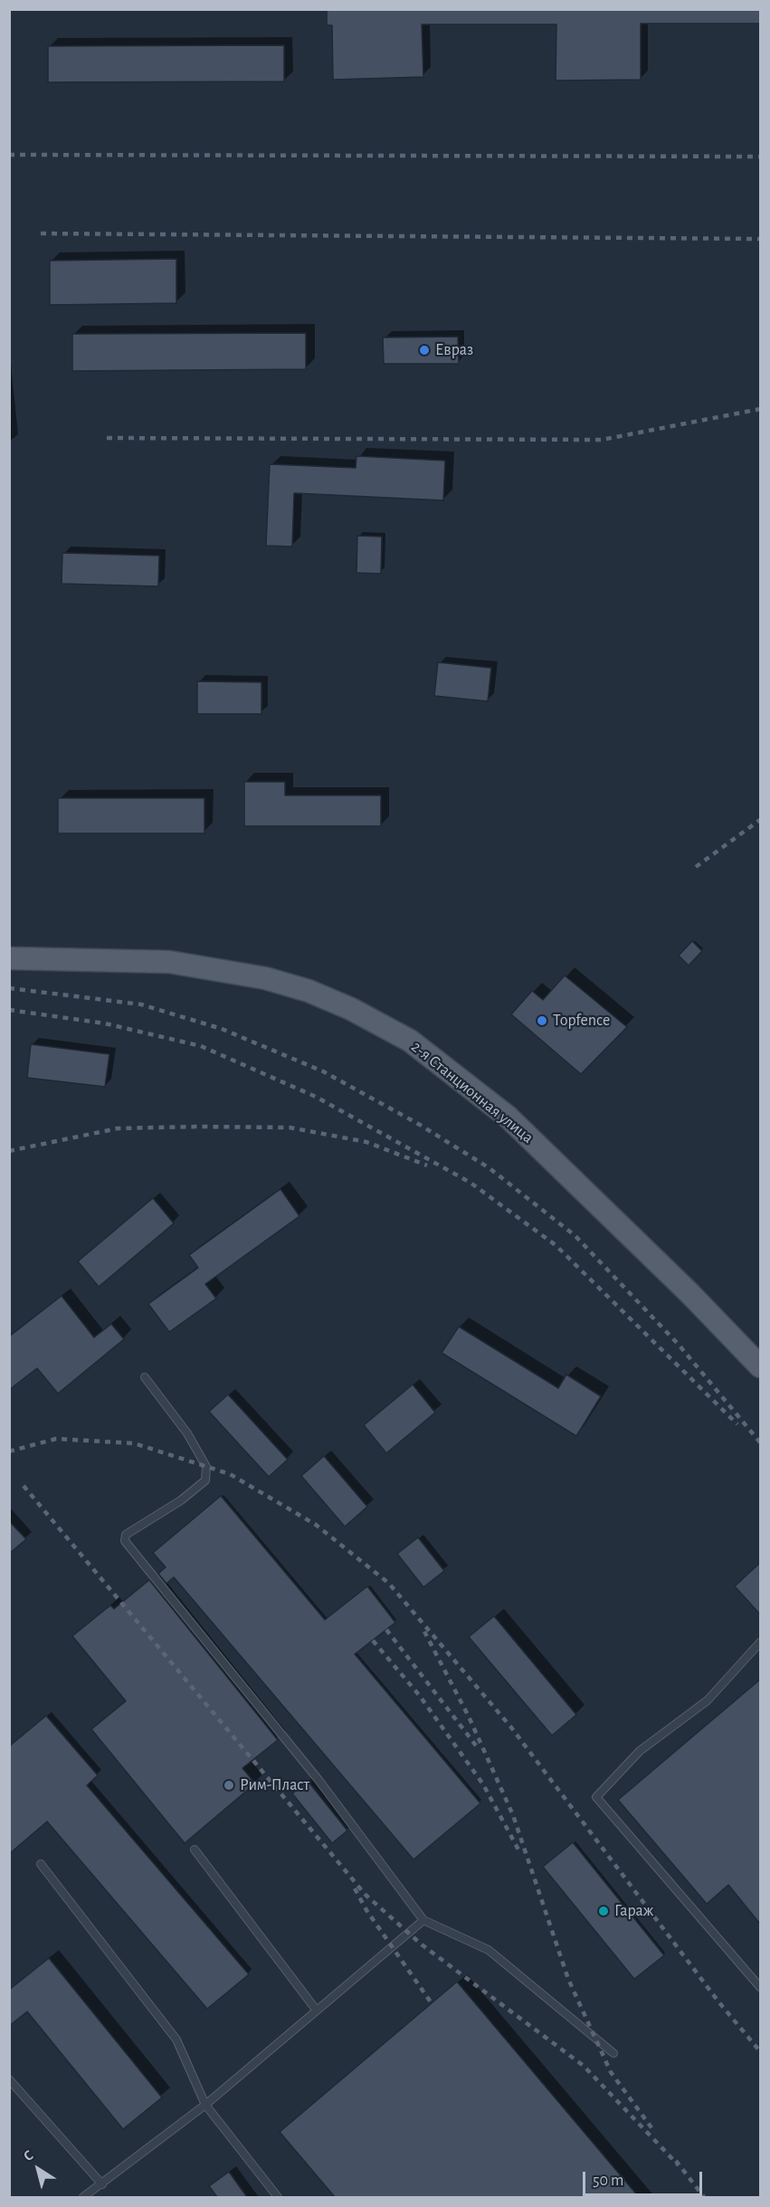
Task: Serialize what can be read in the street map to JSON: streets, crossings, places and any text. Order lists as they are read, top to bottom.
{
  "streets": {
    "main road": ["2-я Станционная улица"]
  },
  "places": [
    "Евраз",
    "Topfence",
    "Рим-Пласт",
    "Гараж"
  ],
  "scale_bar": "50 m",
  "north": "top left"
}
